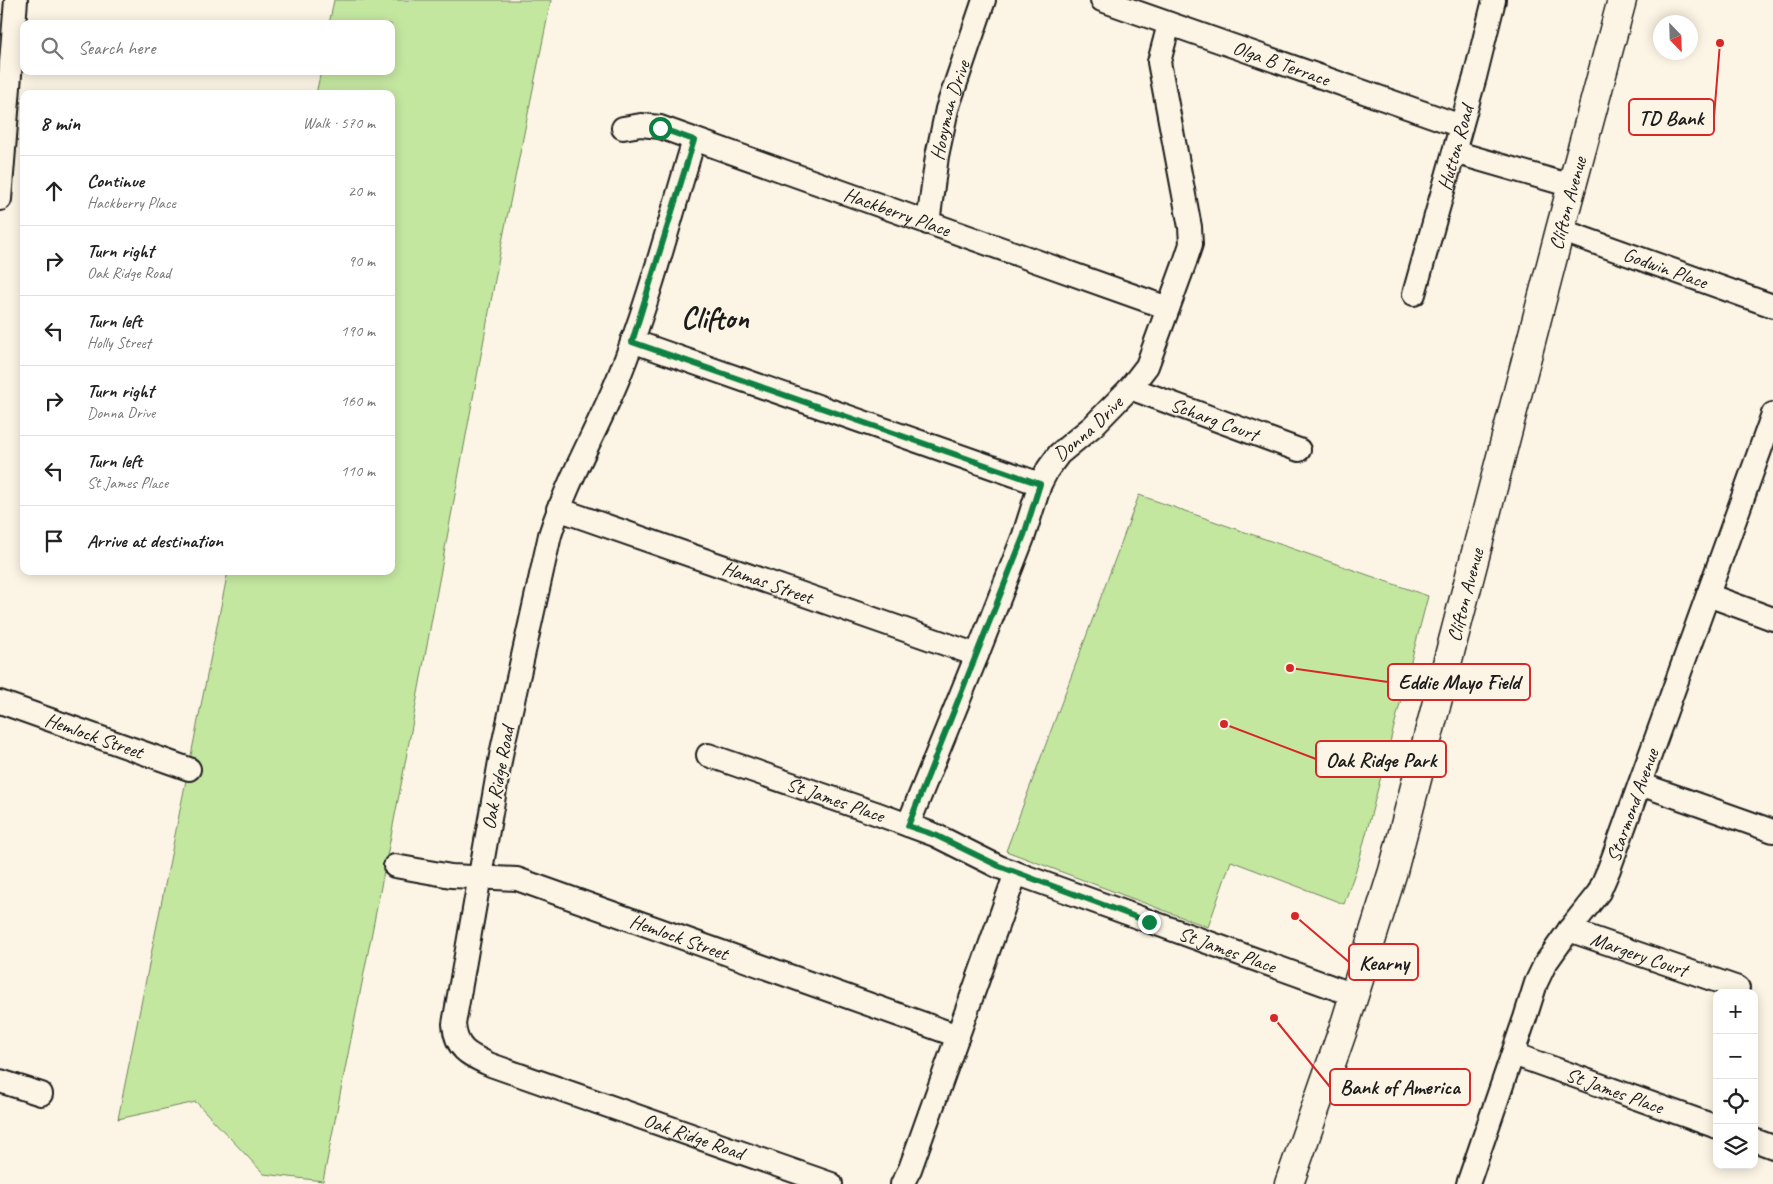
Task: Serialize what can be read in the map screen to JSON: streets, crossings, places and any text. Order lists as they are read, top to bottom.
{
  "streets": {
    "main road": ["Clifton Avenue"],
    "street": [
      "Olga B Terrace",
      "Hooyman Drive",
      "Hutton Road",
      "Hackberry Place",
      "Godwin Place",
      "Scharg Court",
      "Donna Drive",
      "Hamas Street",
      "Hemlock Street",
      "Oak Ridge Road",
      "St James Place",
      "Starmond Avenue",
      "Margery Court"
    ]
  },
  "crossings": [
    ["Olga B Terrace", "Hutton Road"],
    ["Olga B Terrace", "Donna Drive"],
    ["Hooyman Drive", "Hackberry Place"],
    ["Clifton Avenue", "Godwin Place"],
    ["Clifton Avenue", "St James Place"],
    ["Hackberry Place", "Donna Drive"],
    ["Hackberry Place", "Oak Ridge Road"],
    ["Scharg Court", "Donna Drive"],
    ["Donna Drive", "Hamas Street"],
    ["Donna Drive", "St James Place"],
    ["Hamas Street", "Oak Ridge Road"],
    ["Hemlock Street", "Oak Ridge Road"],
    ["St James Place", "Starmond Avenue"],
    ["Starmond Avenue", "Margery Court"]
  ],
  "districts": ["Clifton"],
  "places": [
    "TD Bank",
    "Eddie Mayo Field",
    "Oak Ridge Park",
    "Kearny",
    "Bank of America"
  ],
  "north": "bottom right",
  "page": {
    "search": "Search here",
    "heading": ["8 min", "Walk · 570 m"],
    "list": [
      ["Continue", "Hackberry Place", "20 m"],
      ["Turn right", "Oak Ridge Road", "90 m"],
      ["Turn left", "Holly Street", "190 m"],
      ["Turn right", "Donna Drive", "160 m"],
      ["Turn left", "St James Place", "110 m"],
      "Arrive at destination"
    ],
    "map_buttons": ["+", "−"]
  }
}
